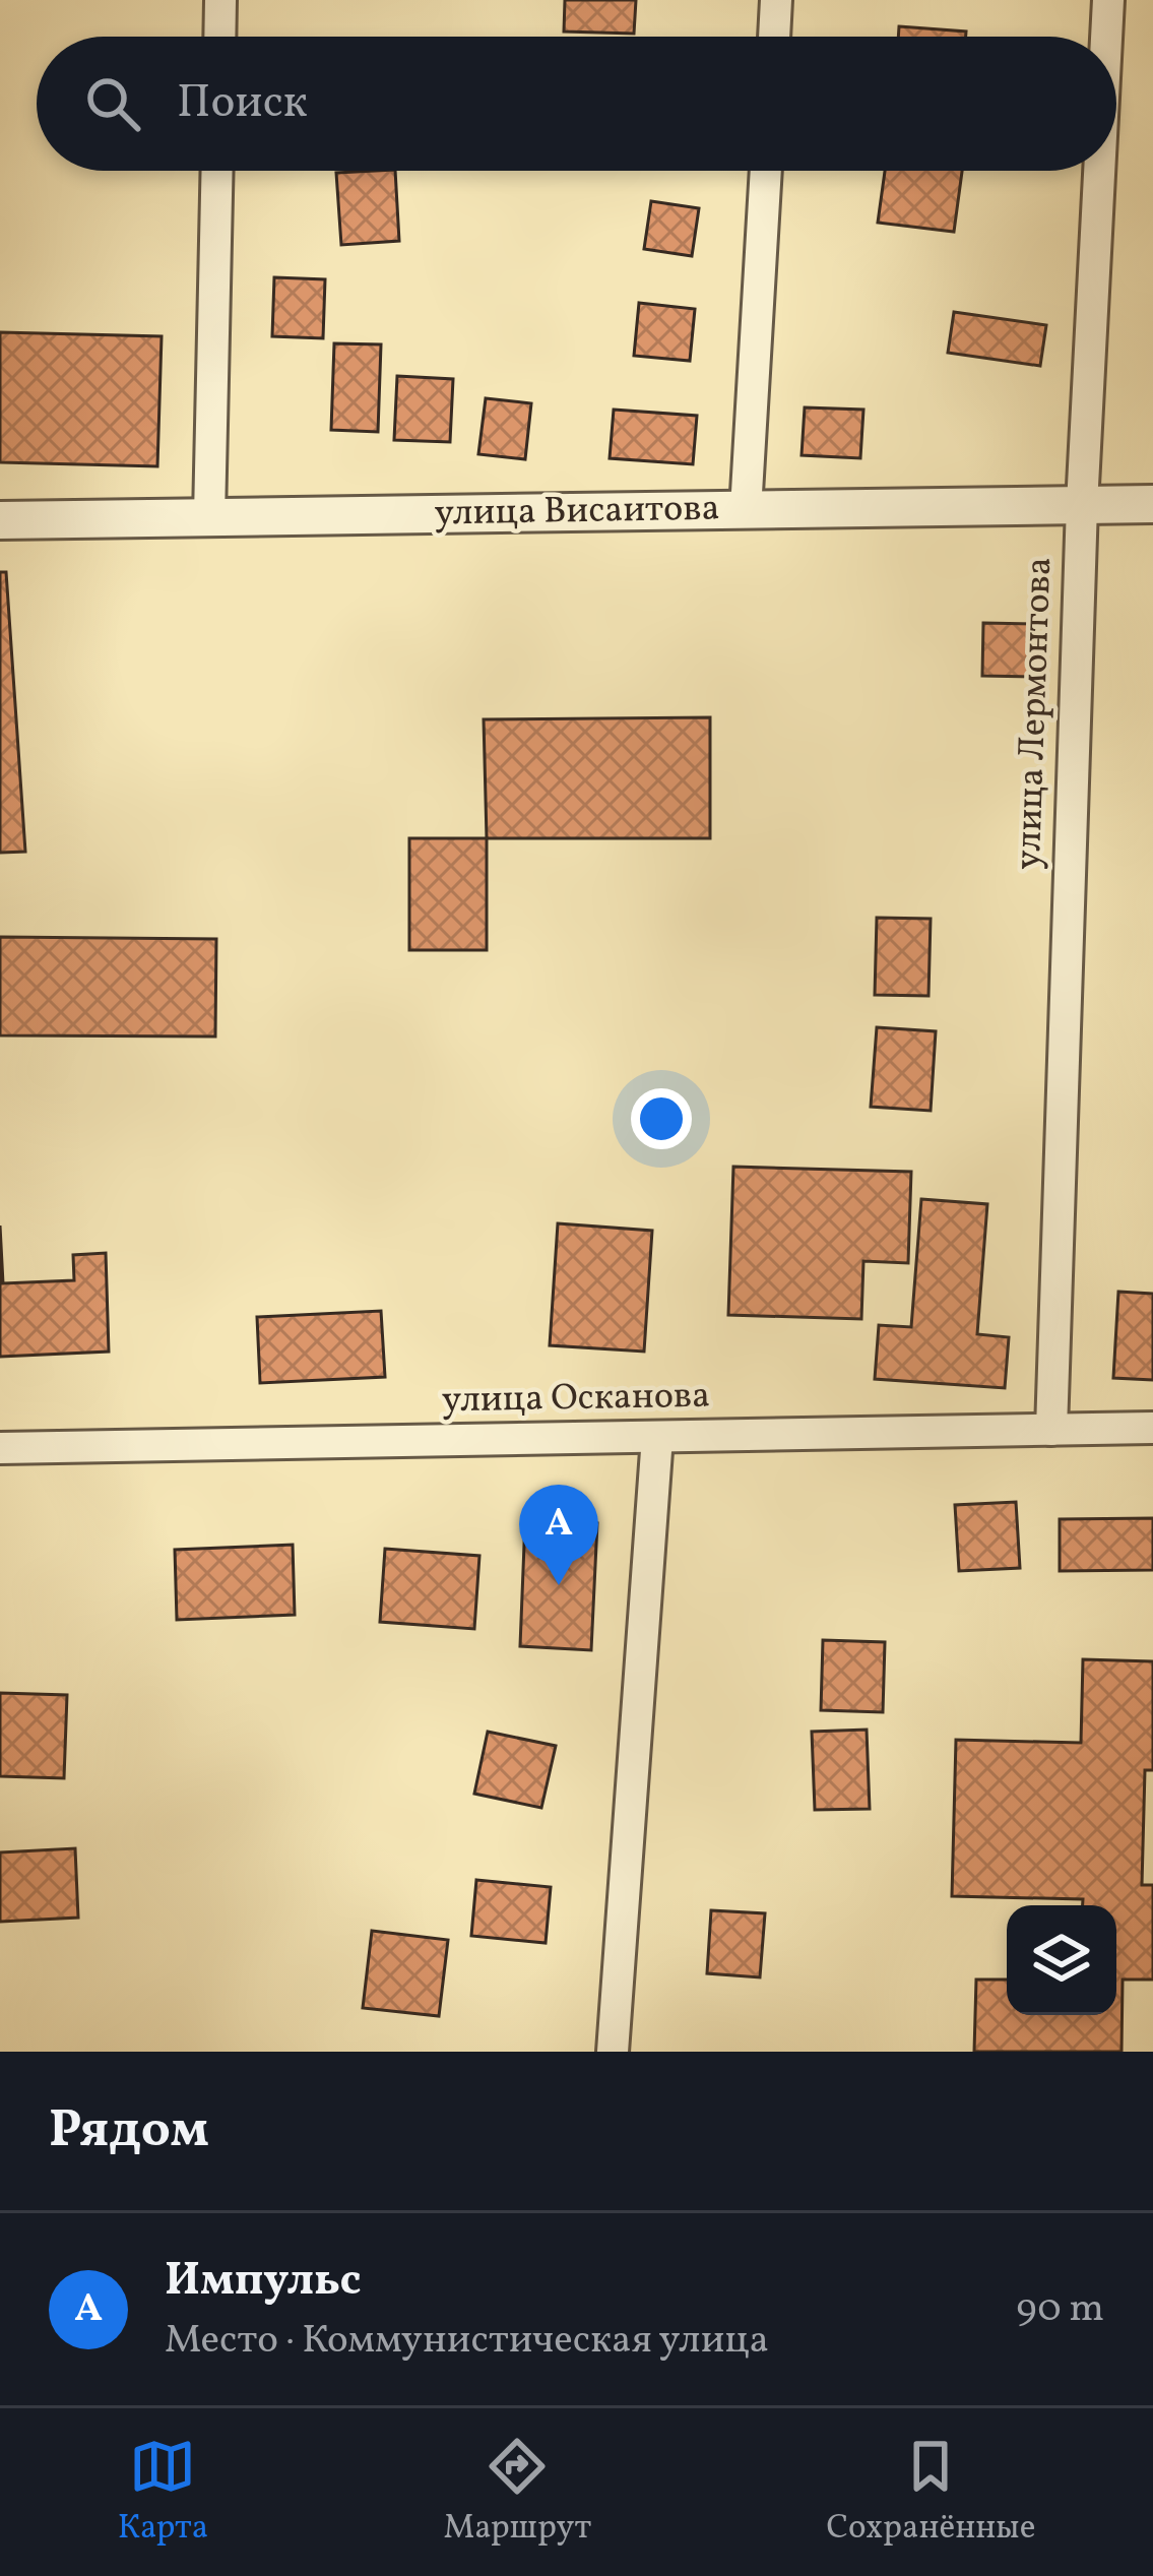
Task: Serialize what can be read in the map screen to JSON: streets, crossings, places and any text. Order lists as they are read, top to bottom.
{
  "streets": {
    "street": ["улица Висаитова", "улица Лермонтова", "улица Осканова"]
  },
  "crossings": [
    ["улица Висаитова", "улица Лермонтова"],
    ["улица Лермонтова", "улица Осканова"]
  ],
  "page": {
    "search": "Поиск",
    "pins": "A",
    "heading": "Рядом",
    "list": [
      {
        "mark": "A",
        "name": "Импульс",
        "note": "Место · Коммунистическая улица",
        "value": "90 m"
      }
    ],
    "nav": ["Карта", "Маршрут", "Сохранённые"]
  }
}
